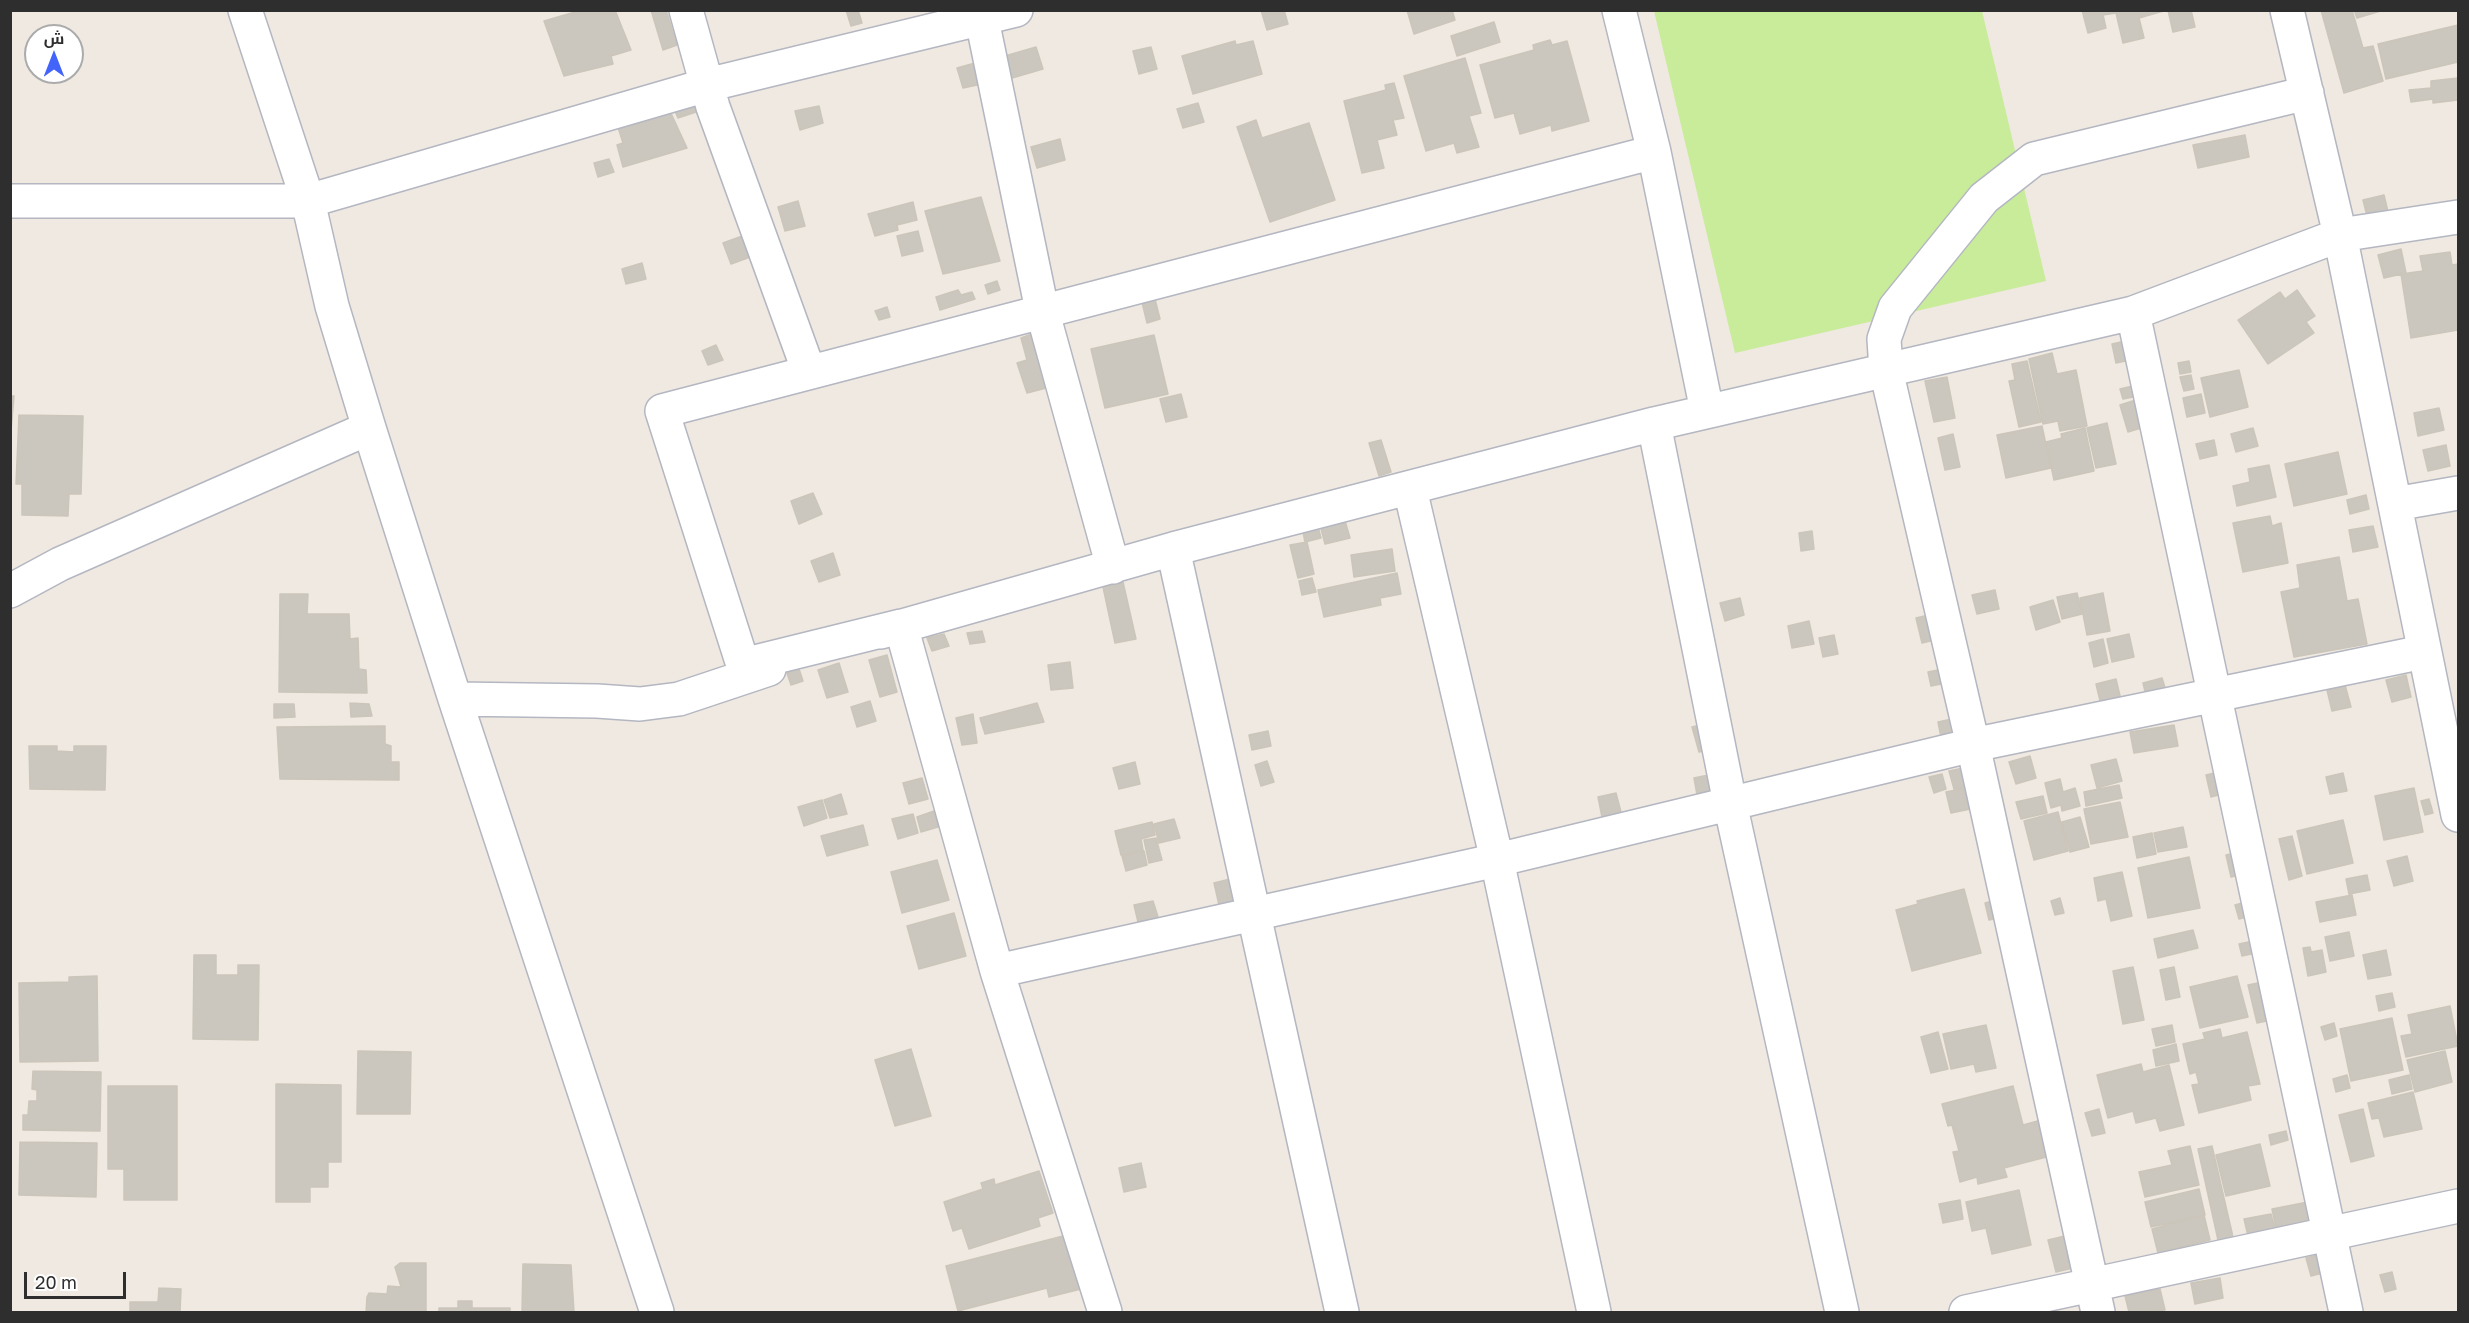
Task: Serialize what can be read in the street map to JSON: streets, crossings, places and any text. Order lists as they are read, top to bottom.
{
  "scale_bar": "20 m",
  "north": "top"
}
